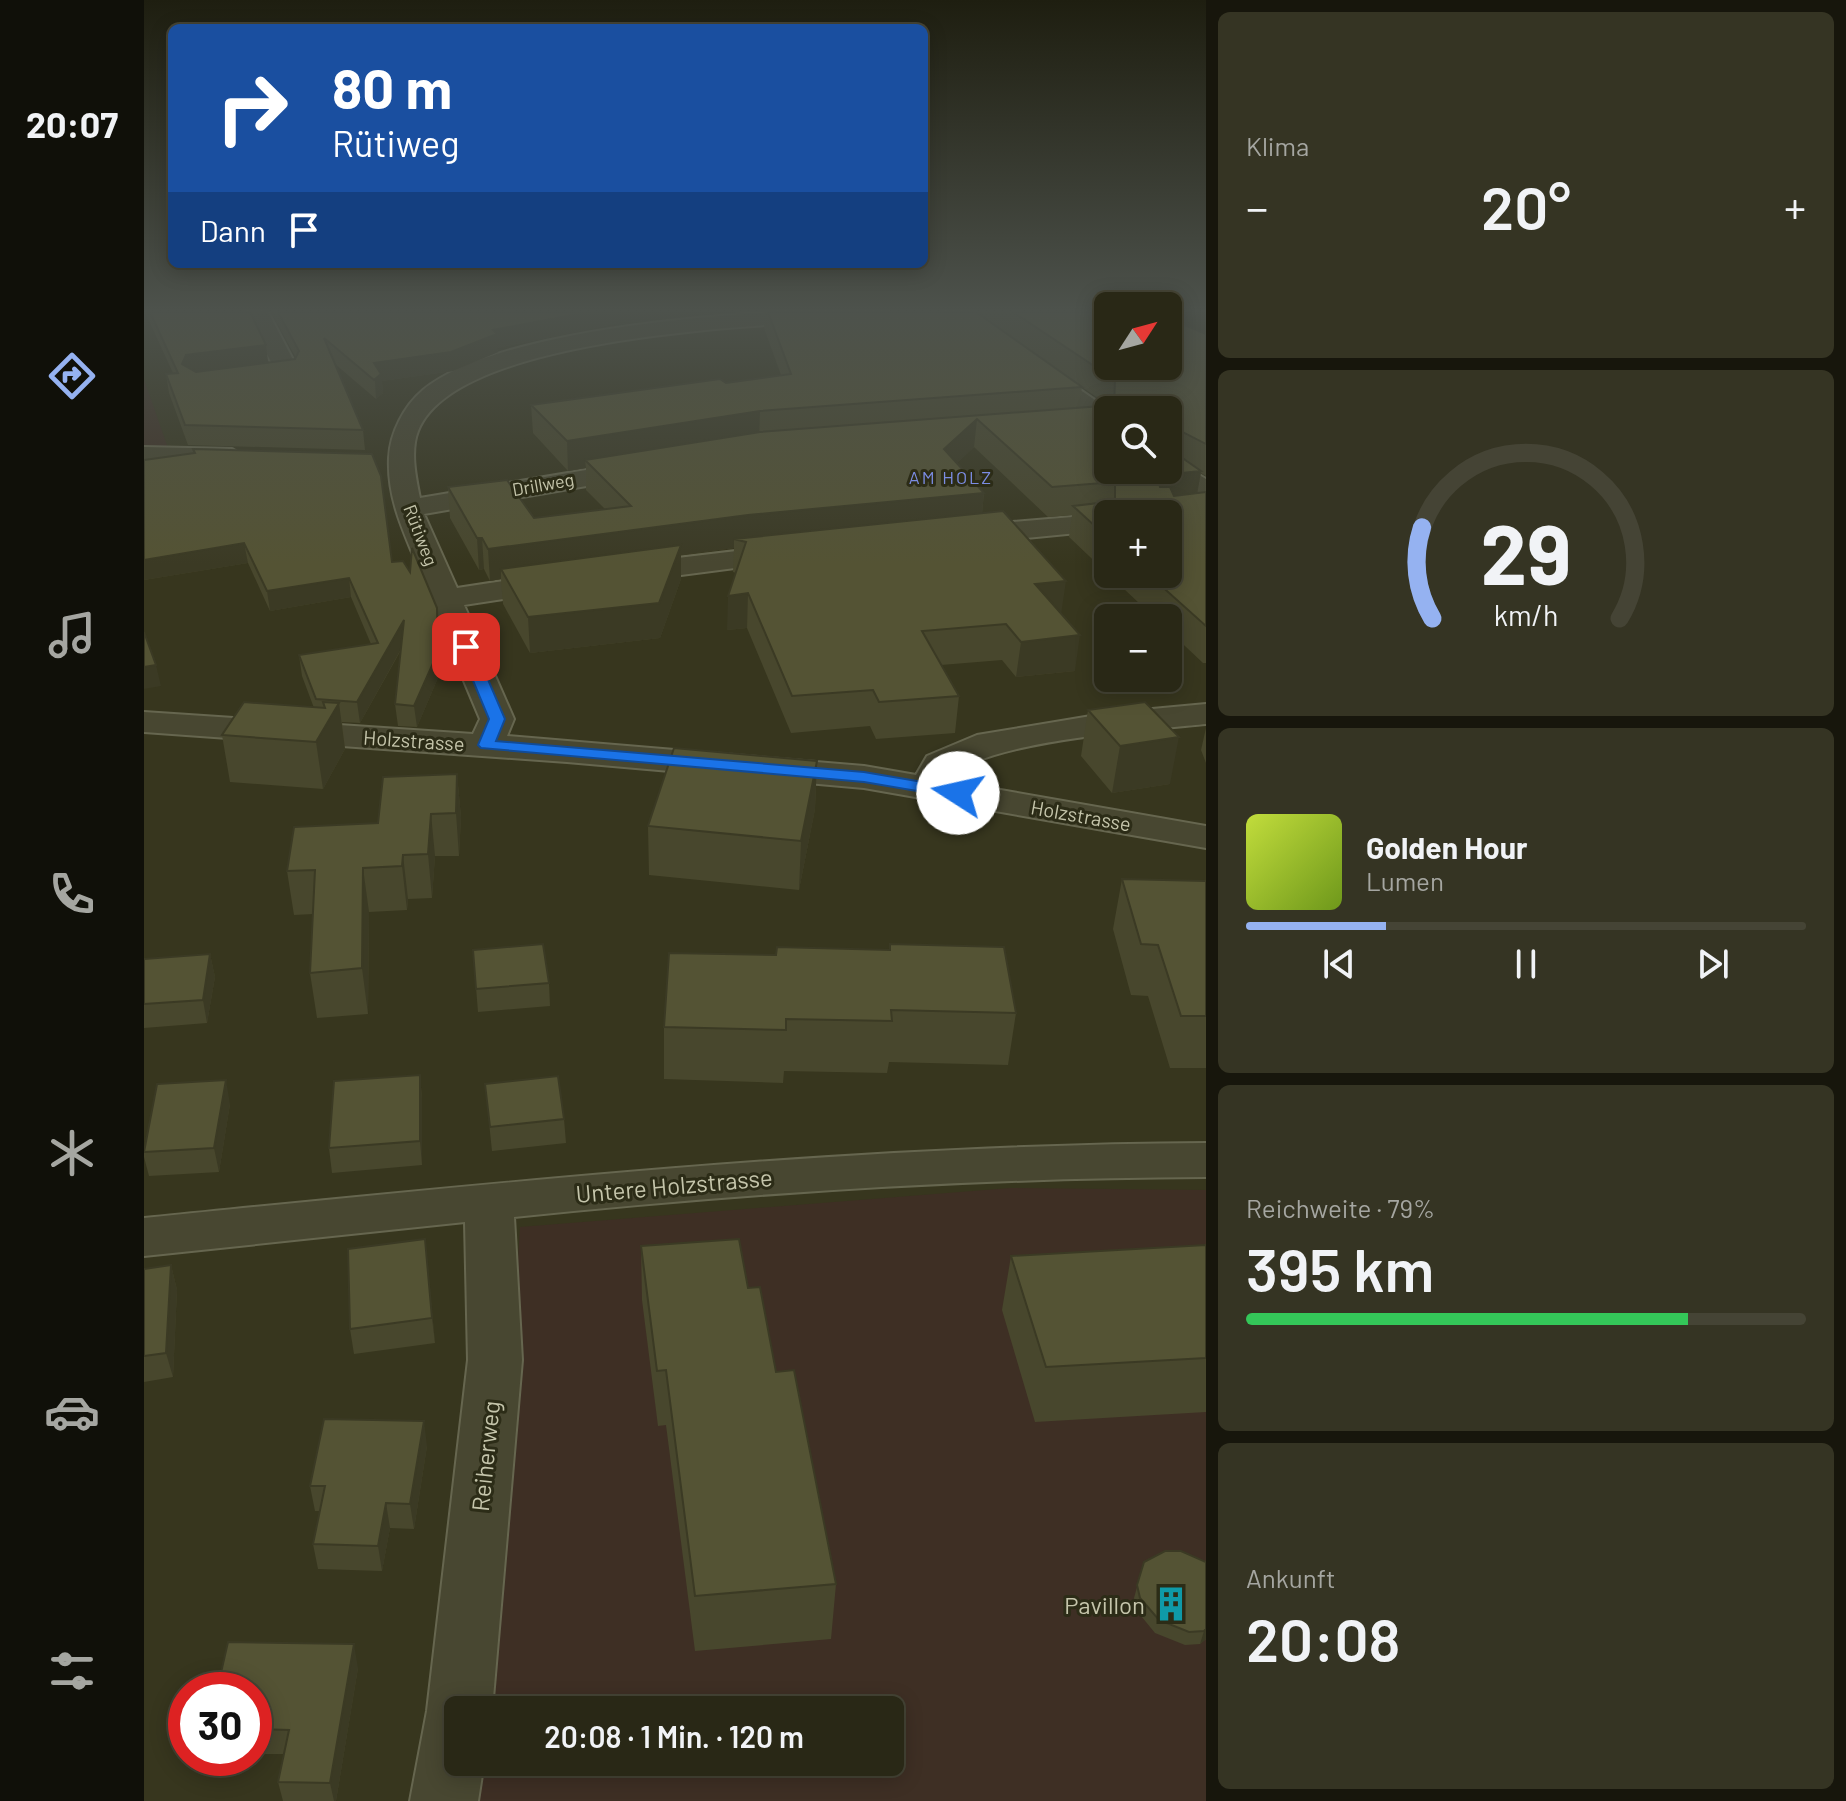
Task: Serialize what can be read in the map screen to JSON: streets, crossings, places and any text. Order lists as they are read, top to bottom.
{
  "streets": {
    "street": [
      "Drillweg",
      "Rütiweg",
      "Holzstrasse",
      "Untere Holzstrasse",
      "Reiherweg"
    ]
  },
  "crossings": [
    ["Drillweg", "Rütiweg"],
    ["Rütiweg", "Holzstrasse"],
    ["Untere Holzstrasse", "Reiherweg"]
  ],
  "districts": ["AM HOLZ"],
  "places": {
    "building": ["Pavillon"]
  },
  "north": "top right",
  "page": {
    "tabs": "20:07",
    "tile": [
      "Klima",
      ["Reichweite · 79%", "395 km"],
      ["Ankunft", "20:08"]
    ],
    "turn": ["80 m", "Rütiweg"],
    "heat": ["−", "20°", "+"],
    "then": "Dann",
    "map_buttons": ["+", "−"],
    "song": ["Golden Hour", "Lumen"],
    "limit": "30",
    "trip": "20:08 · 1 Min. · 120 m",
    "gauge": ["29", "km/h"]
  }
}
